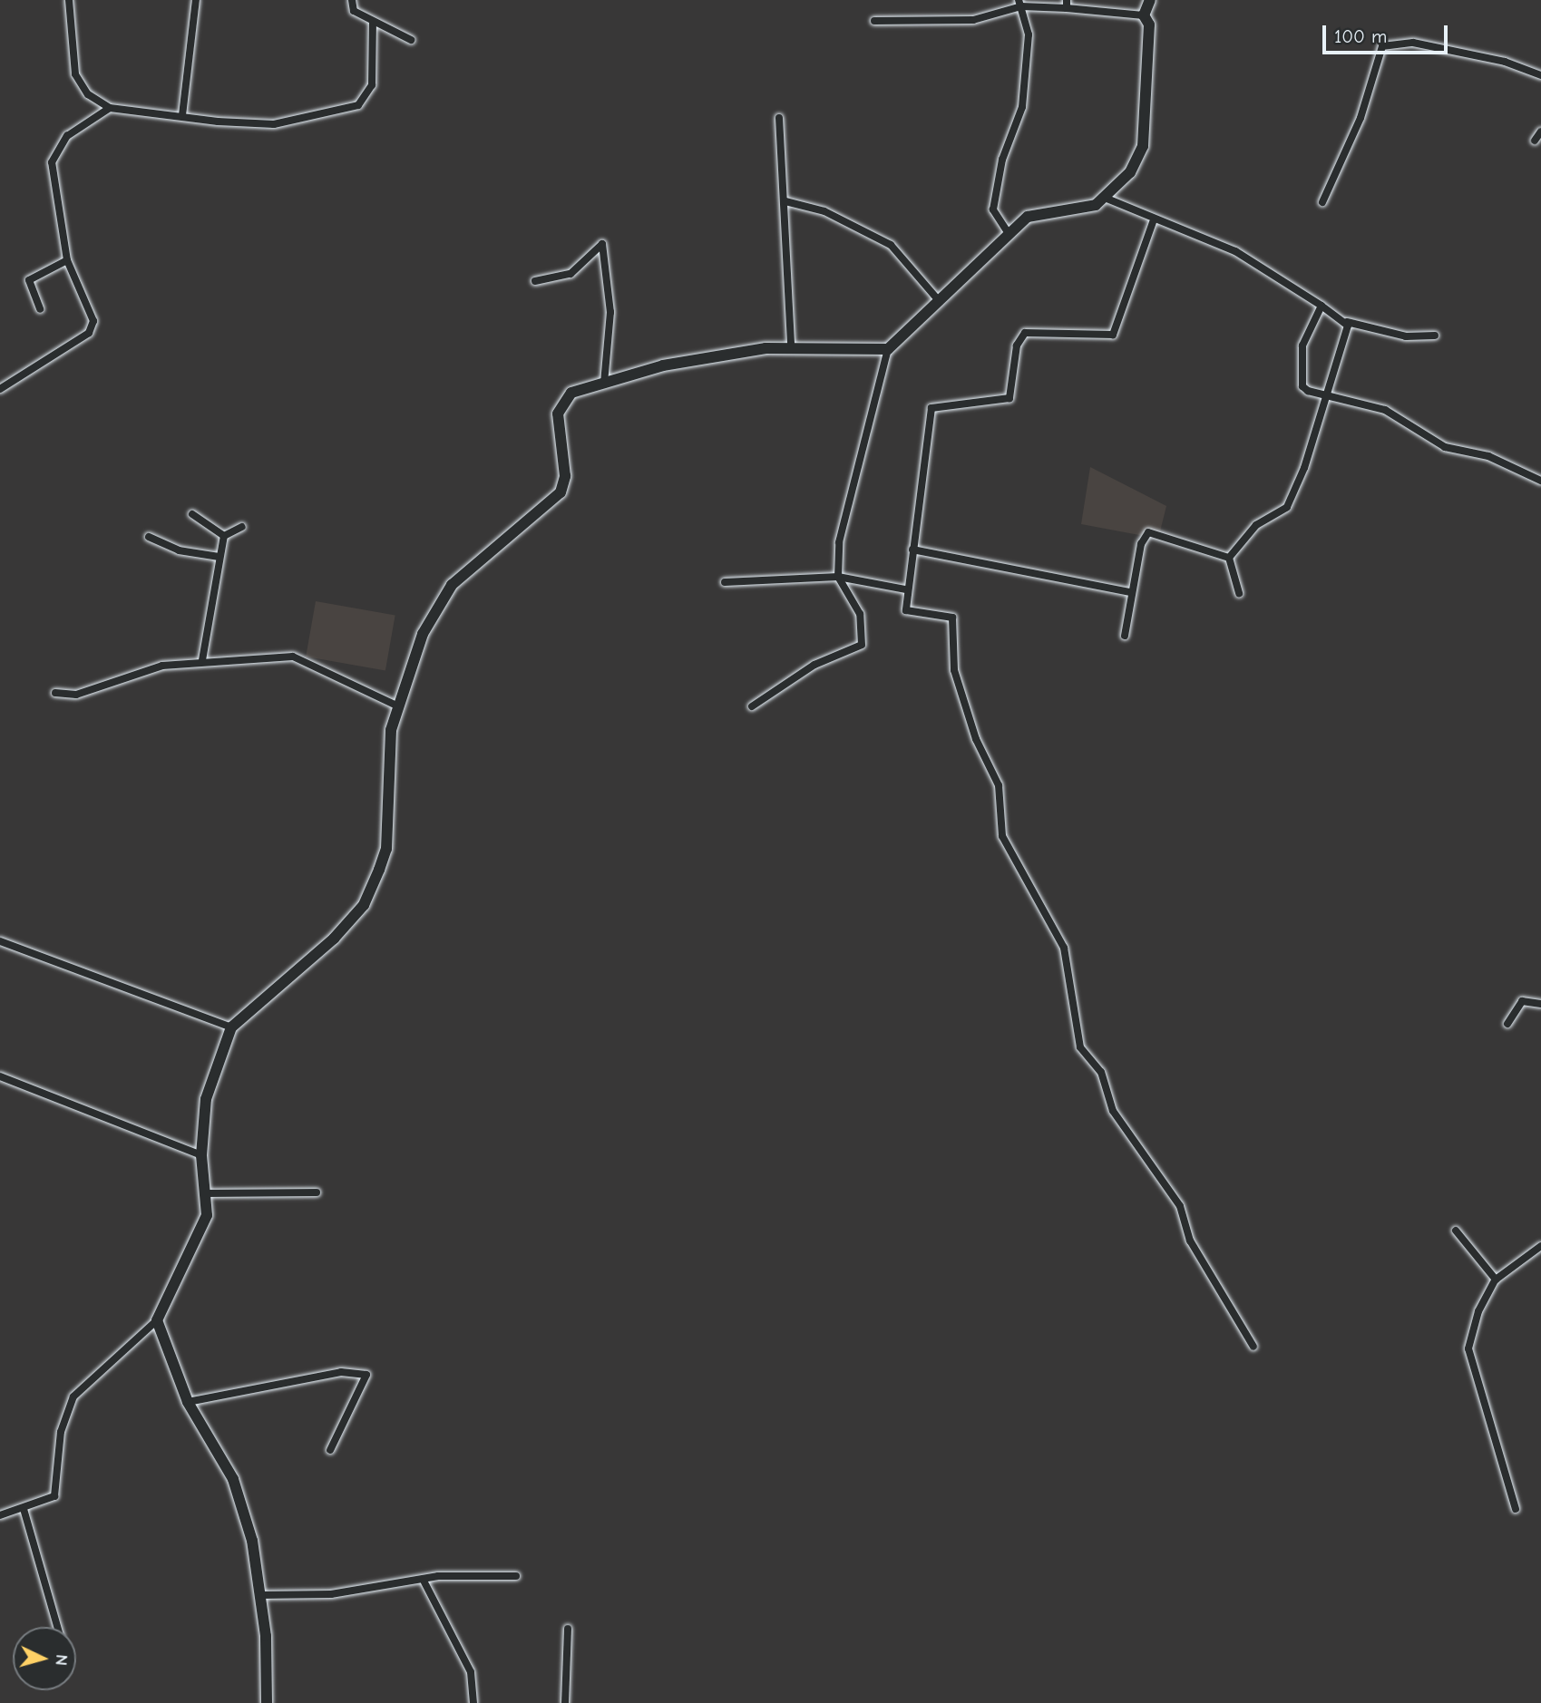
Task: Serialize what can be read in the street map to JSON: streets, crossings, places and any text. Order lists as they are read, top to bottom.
{
  "scale_bar": "100 m",
  "north": "right"
}
